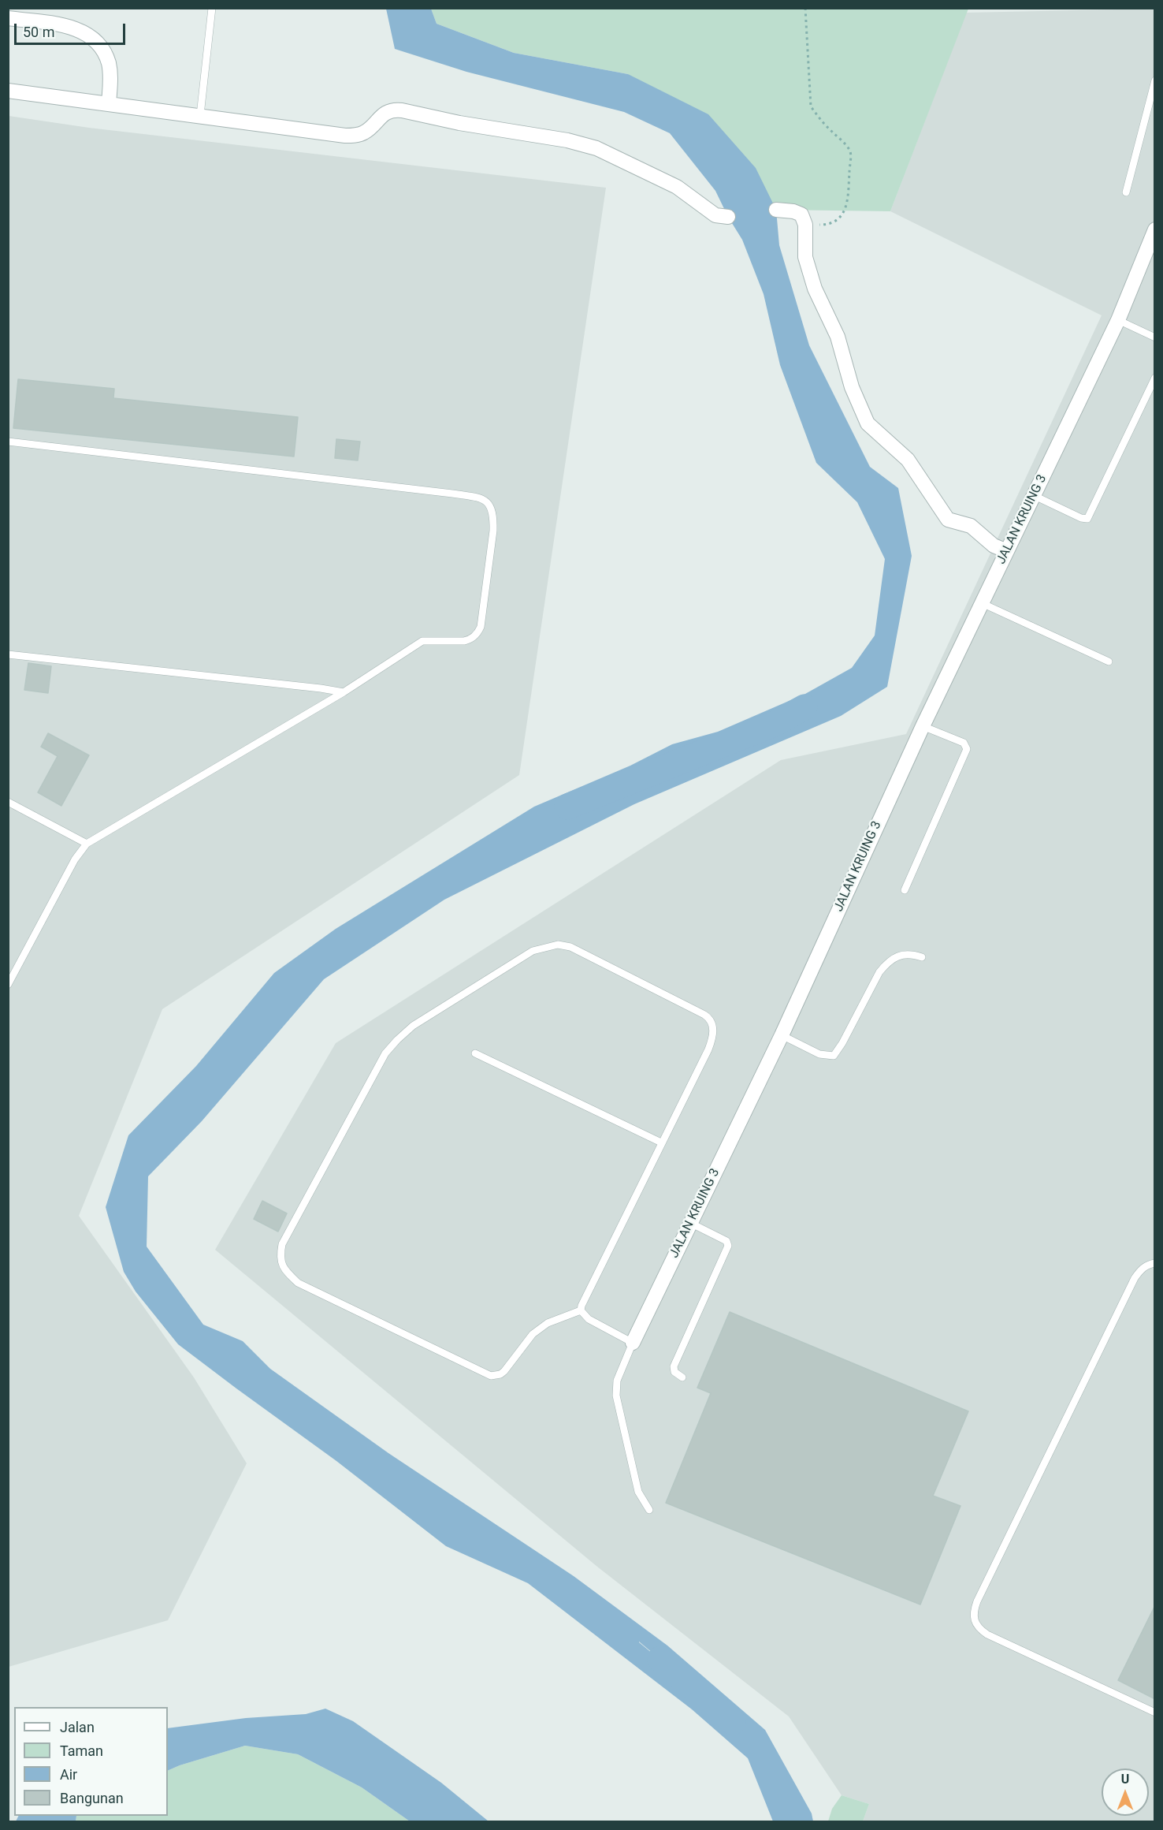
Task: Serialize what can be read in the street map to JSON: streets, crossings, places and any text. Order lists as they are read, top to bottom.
{
  "streets": {
    "street": ["JALAN KRUING 3"]
  },
  "legend": [
    "Jalan",
    "Taman",
    "Air",
    "Bangunan"
  ],
  "scale_bar": "50 m",
  "north": "top"
}
